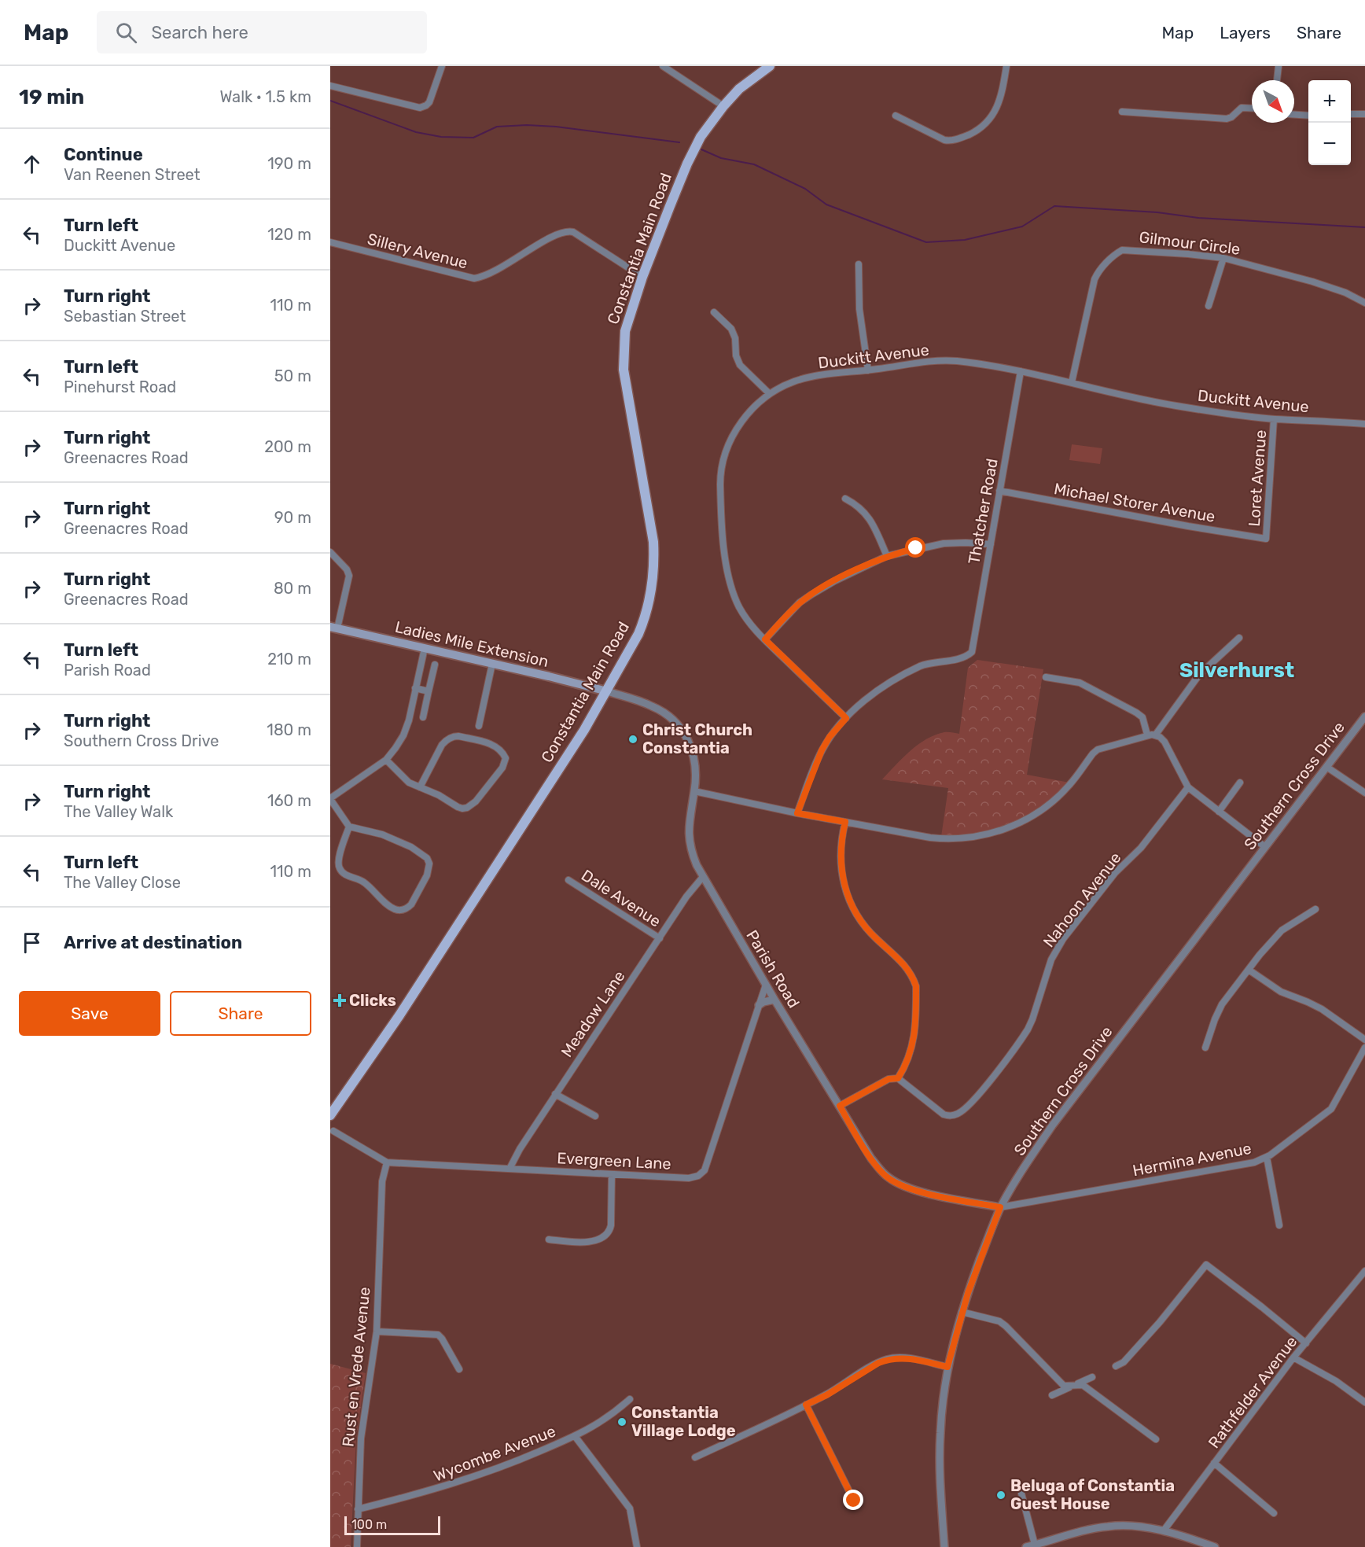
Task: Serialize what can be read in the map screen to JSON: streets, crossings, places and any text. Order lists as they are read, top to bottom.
{
  "streets": {
    "main road": ["Constantia Main Road", "Ladies Mile Extension"],
    "street": [
      "Gilmour Circle",
      "Sillery Avenue",
      "Duckitt Avenue",
      "Loret Avenue",
      "Michael Storer Avenue",
      "Thatcher Road",
      "Southern Cross Drive",
      "Dale Avenue",
      "Nahoon Avenue",
      "Parish Road",
      "Meadow Lane",
      "Hermina Avenue",
      "Evergreen Lane",
      "Rust en Vrede Avenue",
      "Rathfelder Avenue",
      "Wycombe Avenue"
    ]
  },
  "crossings": [
    ["Gilmour Circle", "Duckitt Avenue"],
    ["Constantia Main Road", "Sillery Avenue"],
    ["Constantia Main Road", "Ladies Mile Extension"],
    ["Constantia Main Road", "Parish Road"],
    ["Duckitt Avenue", "Loret Avenue"],
    ["Duckitt Avenue", "Thatcher Road"],
    ["Loret Avenue", "Michael Storer Avenue"],
    ["Michael Storer Avenue", "Thatcher Road"],
    ["Ladies Mile Extension", "Parish Road"],
    ["Southern Cross Drive", "Parish Road"],
    ["Southern Cross Drive", "Hermina Avenue"],
    ["Dale Avenue", "Meadow Lane"],
    ["Parish Road", "Meadow Lane"],
    ["Parish Road", "Hermina Avenue"],
    ["Parish Road", "Evergreen Lane"],
    ["Meadow Lane", "Evergreen Lane"],
    ["Evergreen Lane", "Rust en Vrede Avenue"],
    ["Rust en Vrede Avenue", "Wycombe Avenue"]
  ],
  "districts": ["Silverhurst"],
  "places": {
    "other": ["Christ Church Constantia", "Constantia Village Lodge", "Beluga of Constantia Guest House"],
    "health": ["Clicks"]
  },
  "scale_bar": "100 m",
  "north": "bottom right",
  "page": {
    "header": "Map",
    "search": "Search here",
    "nav": ["Map", "Layers", "Share"],
    "heading": ["19 min", "Walk · 1.5 km"],
    "map_buttons": ["+", "−"],
    "list": [
      ["Continue", "Van Reenen Street", "190 m"],
      ["Turn left", "Duckitt Avenue", "120 m"],
      ["Turn right", "Sebastian Street", "110 m"],
      ["Turn left", "Pinehurst Road", "50 m"],
      ["Turn right", "Greenacres Road", "200 m"],
      ["Turn right", "Greenacres Road", "90 m"],
      ["Turn right", "Greenacres Road", "80 m"],
      ["Turn left", "Parish Road", "210 m"],
      ["Turn right", "Southern Cross Drive", "180 m"],
      ["Turn right", "The Valley Walk", "160 m"],
      ["Turn left", "The Valley Close", "110 m"],
      "Arrive at destination"
    ],
    "buttons": ["Save", "Share"],
    "scale": "100 m"
  }
}
